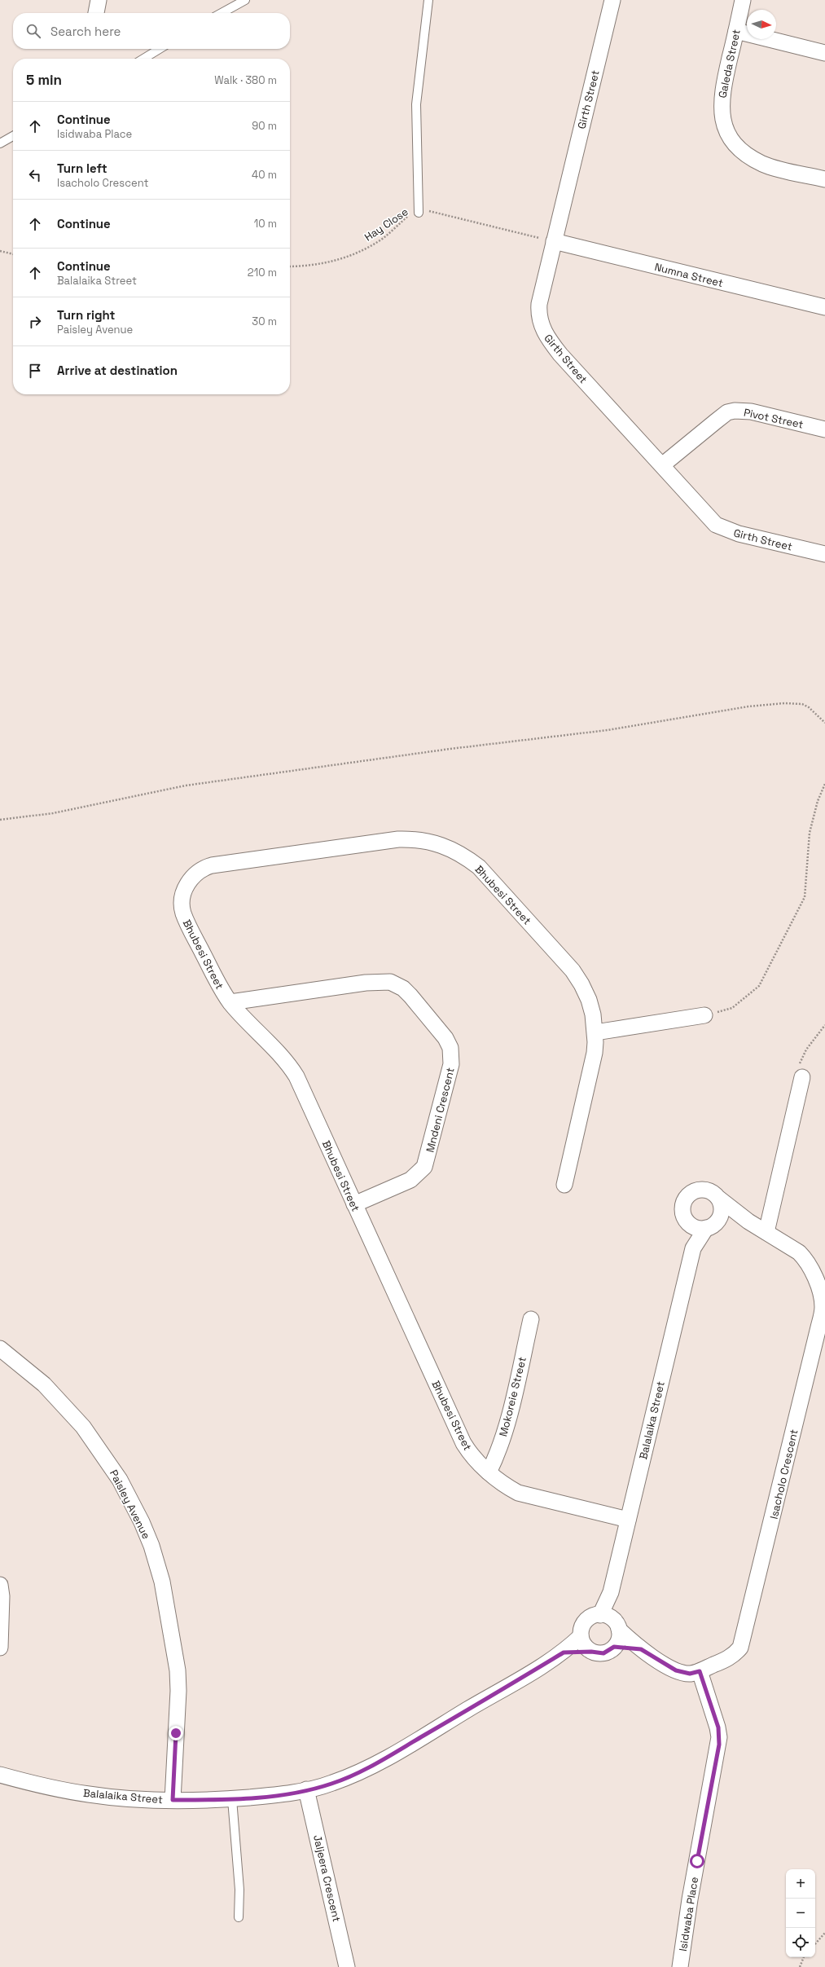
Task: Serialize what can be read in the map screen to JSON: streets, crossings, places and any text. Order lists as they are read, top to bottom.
{
  "streets": {
    "street": [
      "Galeda Street",
      "Girth Street",
      "Numna Street",
      "Pivot Street",
      "Bhubesi Street",
      "Mndeni Crescent",
      "Mokoreie Street",
      "Balalaika Street",
      "Isacholo Crescent",
      "Paisley Avenue",
      "Jaljeera Crescent",
      "Isidwaba Place"
    ],
    "path": ["Hay Close"]
  },
  "crossings": [
    ["Girth Street", "Hay Close"],
    ["Girth Street", "Numna Street"],
    ["Girth Street", "Pivot Street"],
    ["Hay Close", "Numna Street"],
    ["Bhubesi Street", "Mndeni Crescent"],
    ["Bhubesi Street", "Mokoreie Street"],
    ["Bhubesi Street", "Balalaika Street"],
    ["Balalaika Street", "Isacholo Crescent"],
    ["Balalaika Street", "Paisley Avenue"],
    ["Balalaika Street", "Jaljeera Crescent"],
    ["Isacholo Crescent", "Isidwaba Place"]
  ],
  "north": "right",
  "page": {
    "search": "Search here",
    "heading": ["5 min", "Walk · 380 m"],
    "list": [
      ["Continue", "Isidwaba Place", "90 m"],
      ["Turn left", "Isacholo Crescent", "40 m"],
      ["Continue", "10 m"],
      ["Continue", "Balalaika Street", "210 m"],
      ["Turn right", "Paisley Avenue", "30 m"],
      "Arrive at destination"
    ],
    "map_buttons": ["+", "−"]
  }
}
